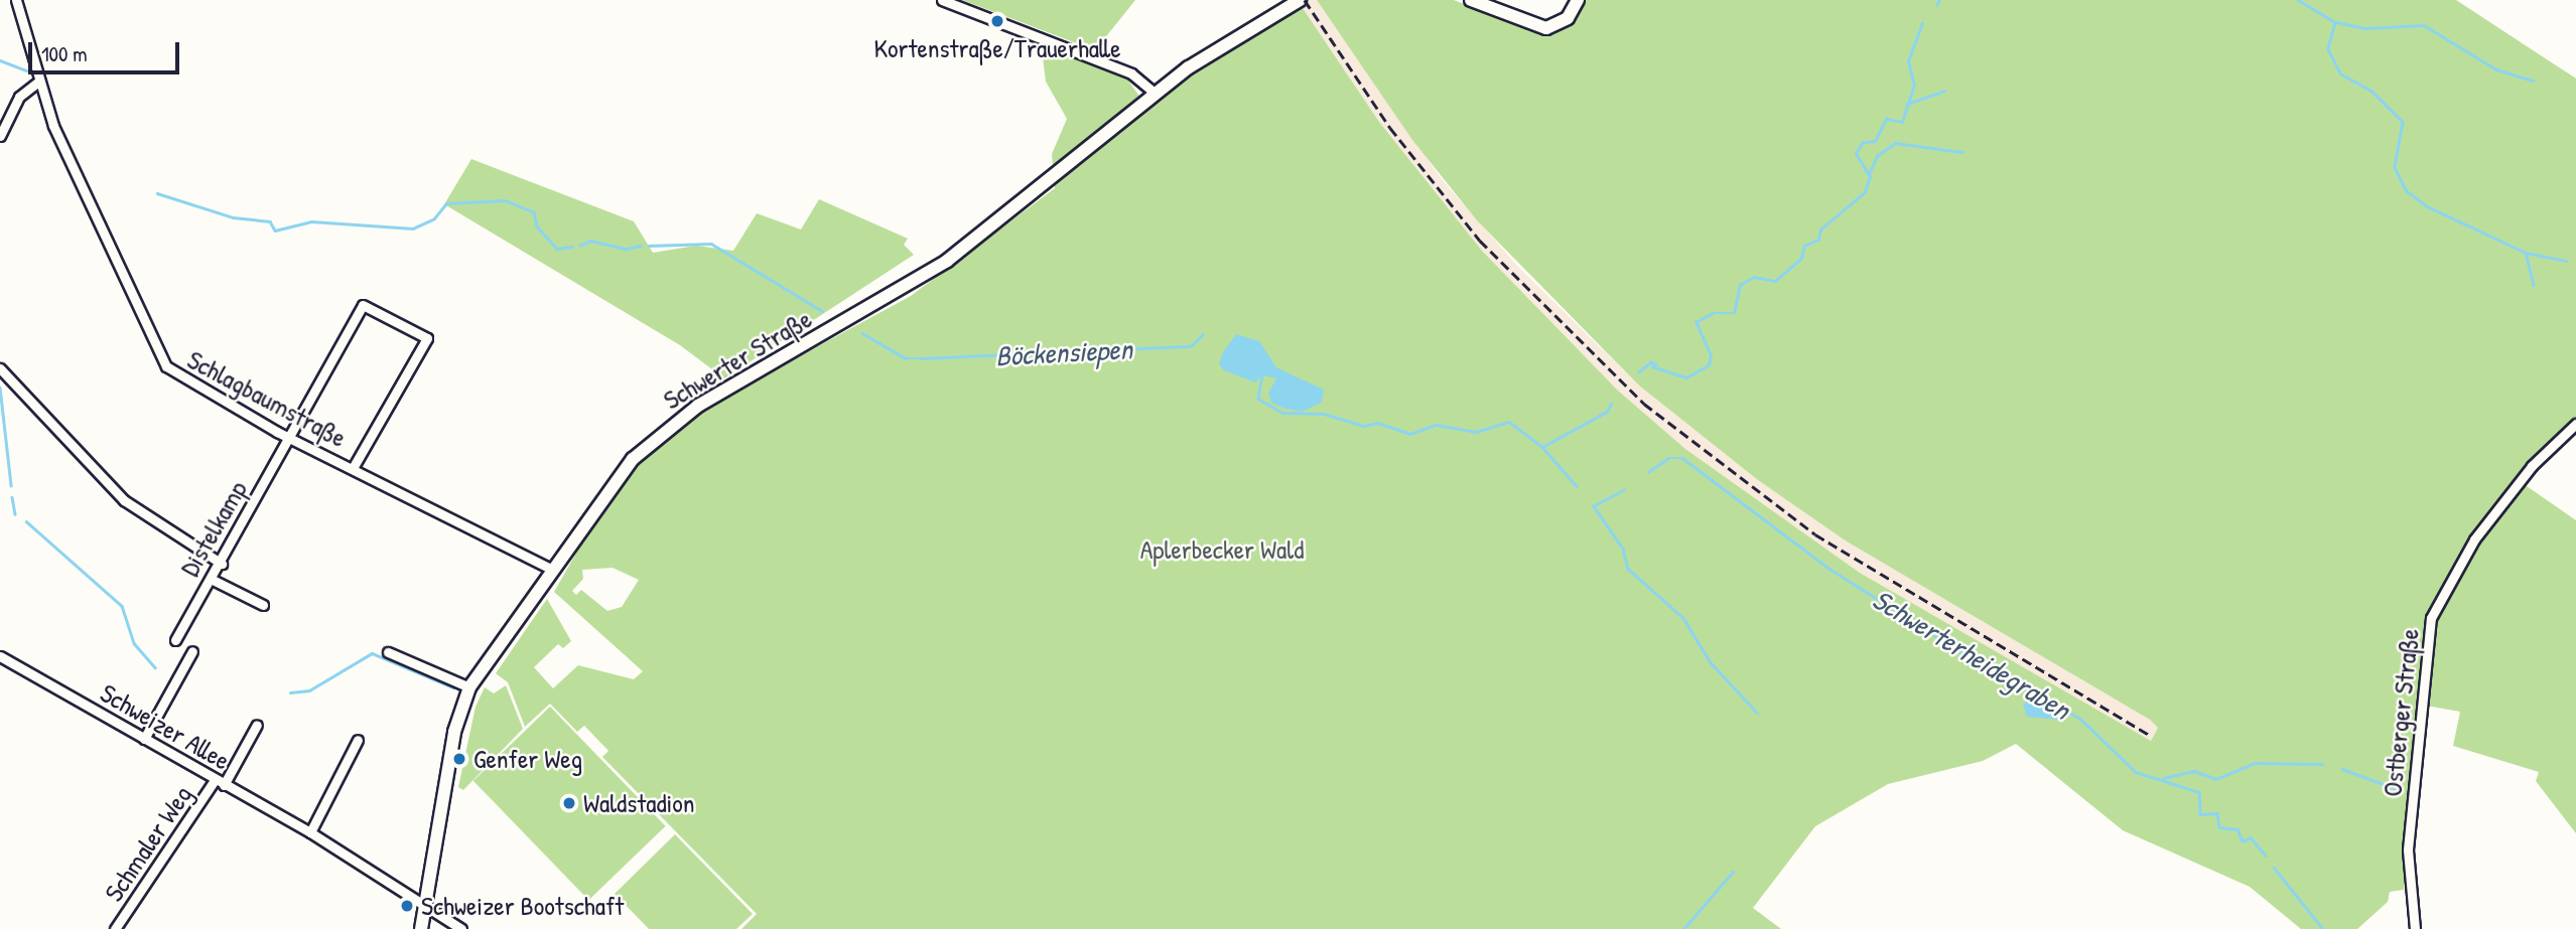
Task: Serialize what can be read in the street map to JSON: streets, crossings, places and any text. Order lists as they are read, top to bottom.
{
  "streets": {
    "street": [
      "Schwerter Straße",
      "Schlagbaumstraße",
      "Distelkamp",
      "Ostberger Straße",
      "Schweizer Allee",
      "Schmaler Weg"
    ]
  },
  "crossings": [
    ["Schwerter Straße", "Schlagbaumstraße"],
    ["Schwerter Straße", "Schweizer Allee"],
    ["Schlagbaumstraße", "Distelkamp"],
    ["Schweizer Allee", "Schmaler Weg"]
  ],
  "water": ["Böckensiepen", "Schwerterheidegraben"],
  "parks": ["Aplerbecker Wald"],
  "places": [
    "Kortenstraße/Trauerhalle",
    "Genfer Weg",
    "Waldstadion",
    "Schweizer Bootschaft"
  ],
  "scale_bar": "100 m"
}
